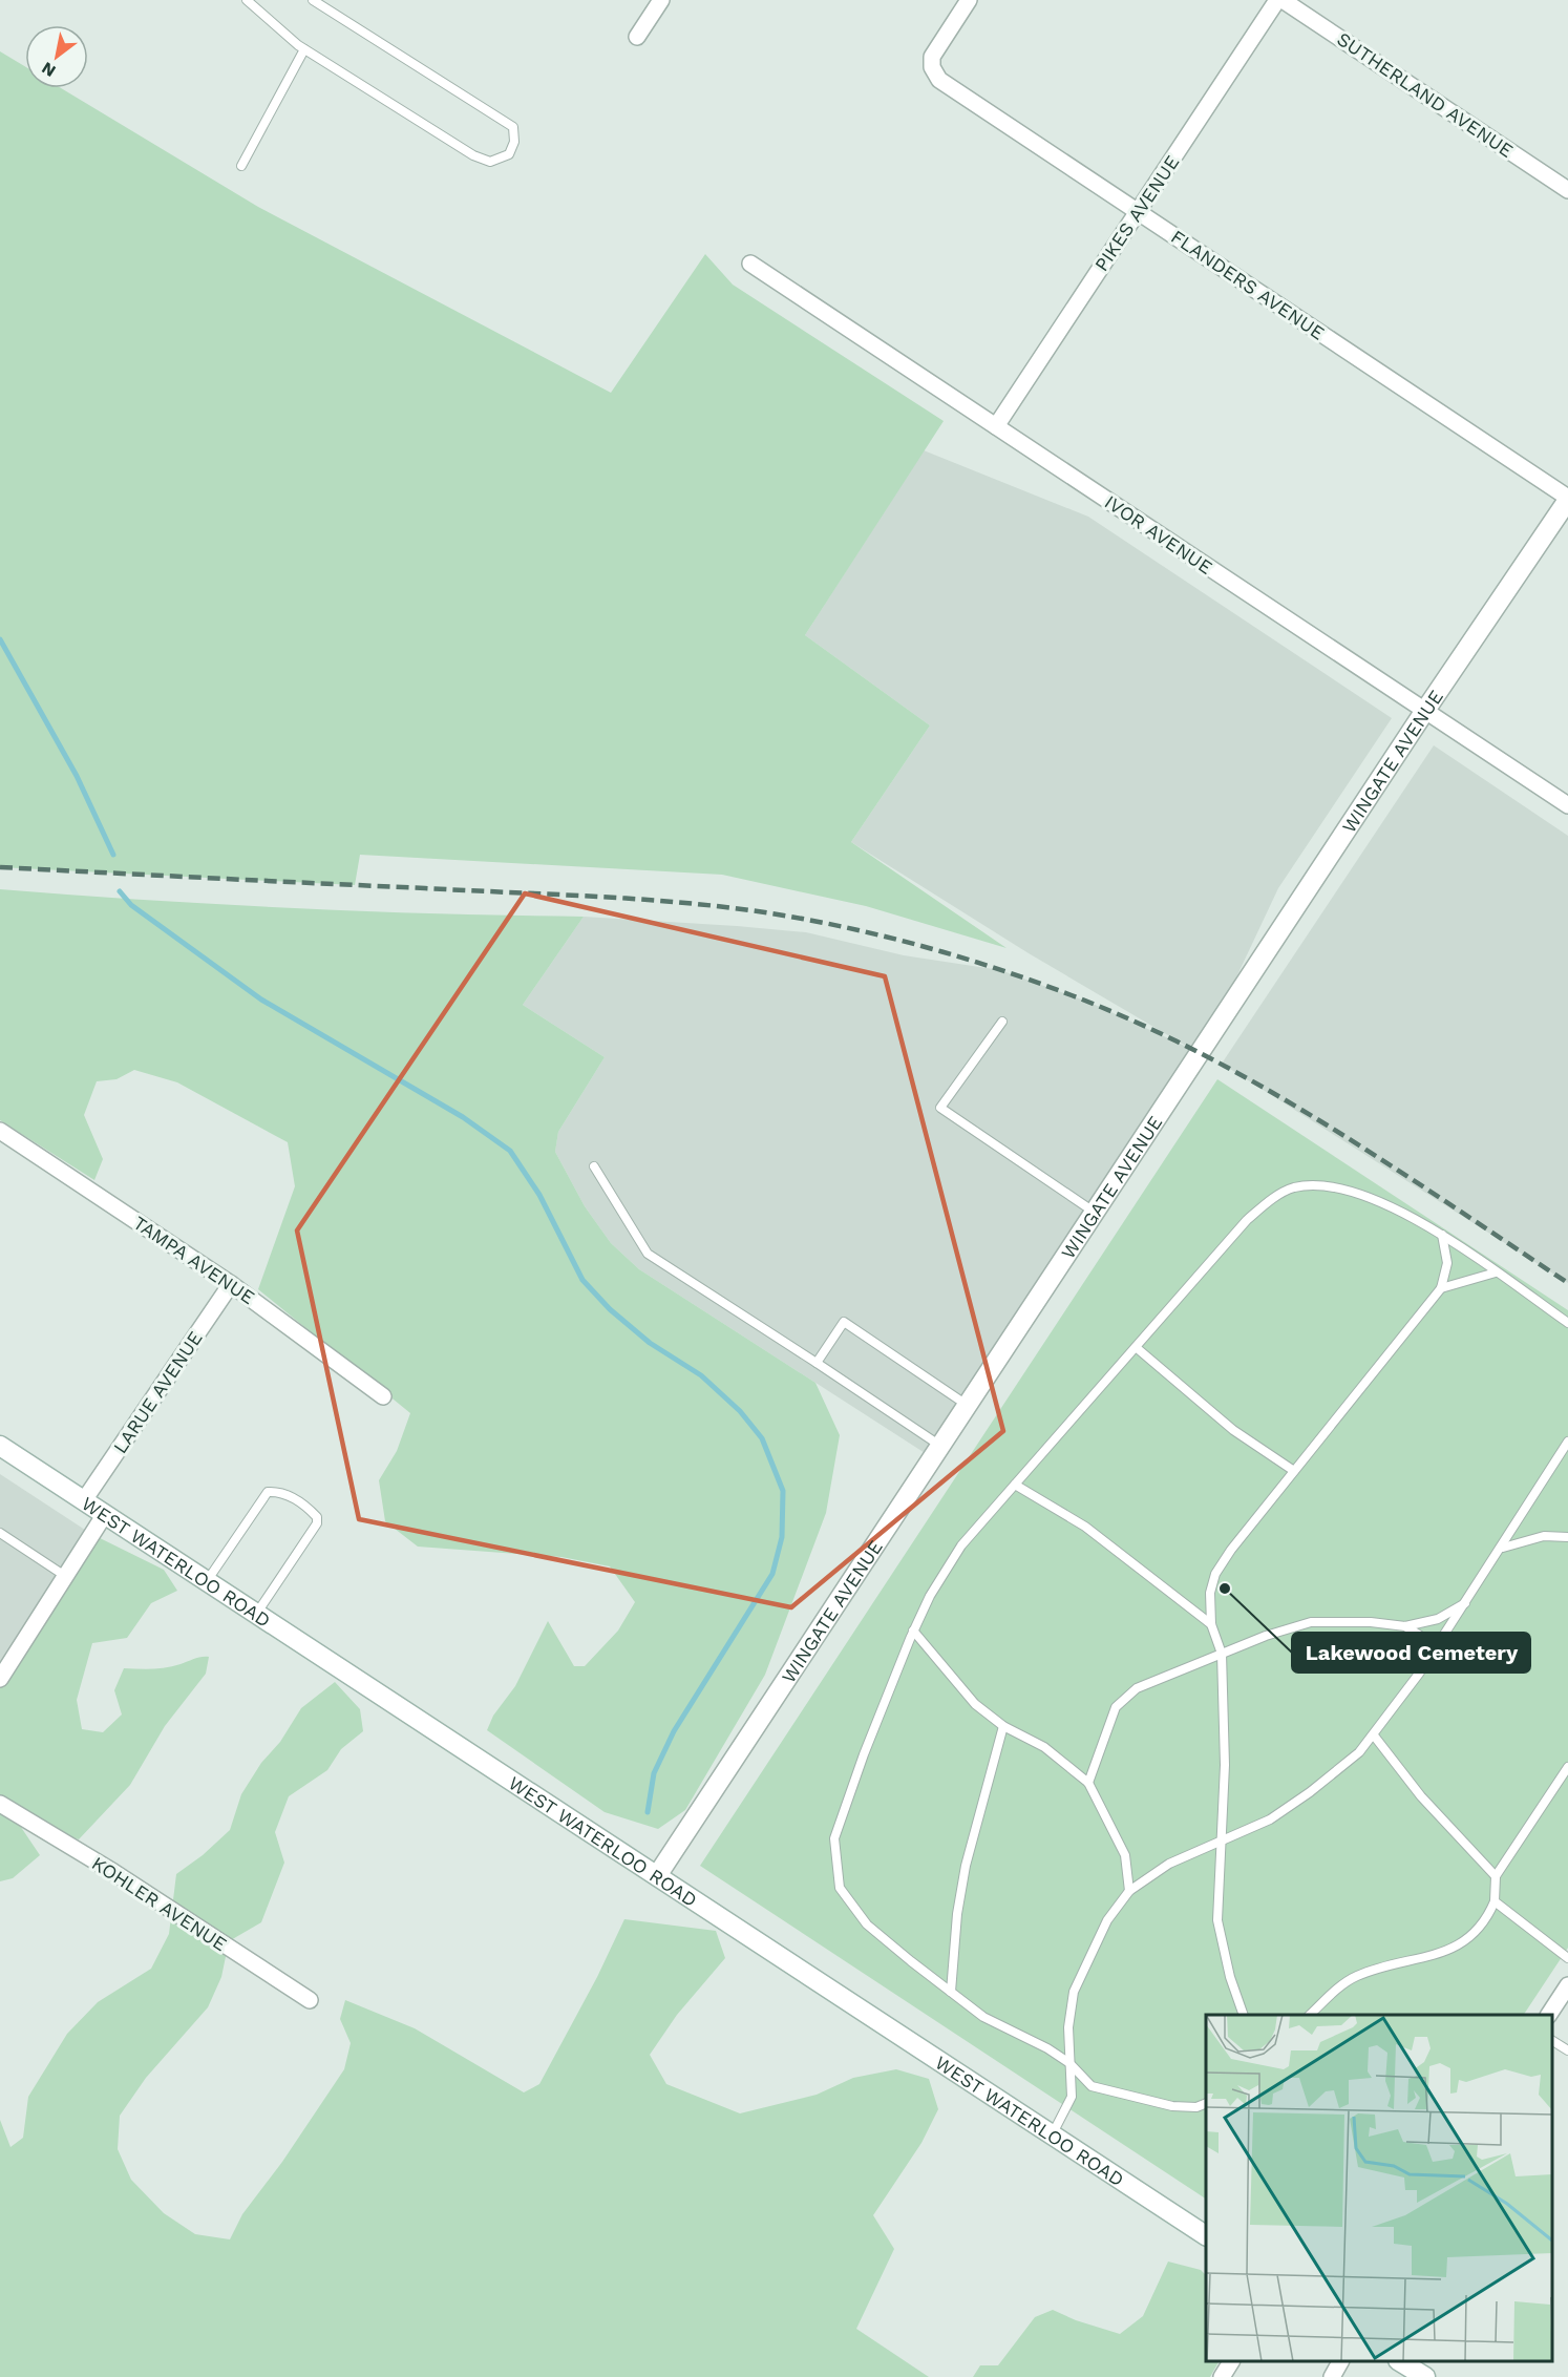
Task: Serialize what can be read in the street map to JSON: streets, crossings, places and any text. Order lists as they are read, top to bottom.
{
  "streets": {
    "street": [
      "SUTHERLAND AVENUE",
      "PIKES AVENUE",
      "FLANDERS AVENUE",
      "IVOR AVENUE",
      "WINGATE AVENUE",
      "TAMPA AVENUE",
      "LARUE AVENUE",
      "WEST WATERLOO ROAD",
      "KOHLER AVENUE"
    ]
  },
  "crossings": [
    ["SUTHERLAND AVENUE", "PIKES AVENUE"],
    ["PIKES AVENUE", "FLANDERS AVENUE"],
    ["PIKES AVENUE", "IVOR AVENUE"],
    ["FLANDERS AVENUE", "WINGATE AVENUE"],
    ["IVOR AVENUE", "WINGATE AVENUE"],
    ["WINGATE AVENUE", "WEST WATERLOO ROAD"],
    ["TAMPA AVENUE", "LARUE AVENUE"],
    ["LARUE AVENUE", "WEST WATERLOO ROAD"]
  ],
  "places": ["Lakewood Cemetery"],
  "north": "bottom left"
}
